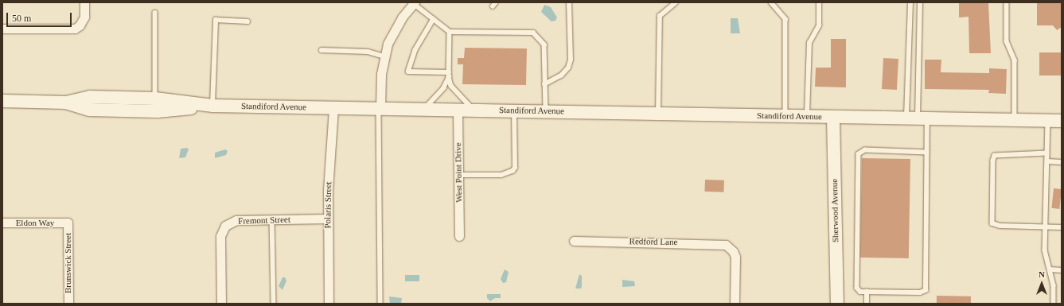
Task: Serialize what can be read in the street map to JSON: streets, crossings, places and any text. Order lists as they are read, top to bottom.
{
  "streets": {
    "main road": ["Standiford Avenue", "Sherwood Avenue"],
    "street": [
      "West Point Drive",
      "Polaris Street",
      "Fremont Street",
      "Eldon Way",
      "Redford Lane",
      "Brunswick Street"
    ]
  },
  "crossings": [
    ["Standiford Avenue", "West Point Drive"],
    ["Standiford Avenue", "Polaris Street"],
    ["Standiford Avenue", "Sherwood Avenue"],
    ["Polaris Street", "Fremont Street"],
    ["Eldon Way", "Brunswick Street"]
  ],
  "scale_bar": "50 m",
  "north": "top"
}
